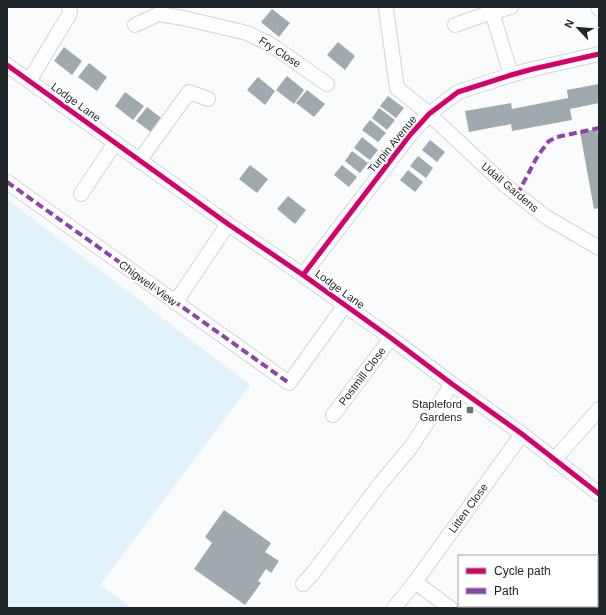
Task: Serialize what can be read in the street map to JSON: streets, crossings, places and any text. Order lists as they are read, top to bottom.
{
  "streets": {
    "street": [
      "Fry Close",
      "Lodge Lane",
      "Turpin Avenue",
      "Udall Gardens",
      "Chigwell View",
      "Postmill Close",
      "Litten Close"
    ]
  },
  "crossings": [
    ["Lodge Lane", "Turpin Avenue"],
    ["Lodge Lane", "Chigwell View"],
    ["Lodge Lane", "Postmill Close"],
    ["Lodge Lane", "Litten Close"],
    ["Turpin Avenue", "Udall Gardens"]
  ],
  "places": {
    "transit": ["Stapleford Gardens"]
  },
  "legend": ["Cycle path", "Path"],
  "north": "top left"
}
